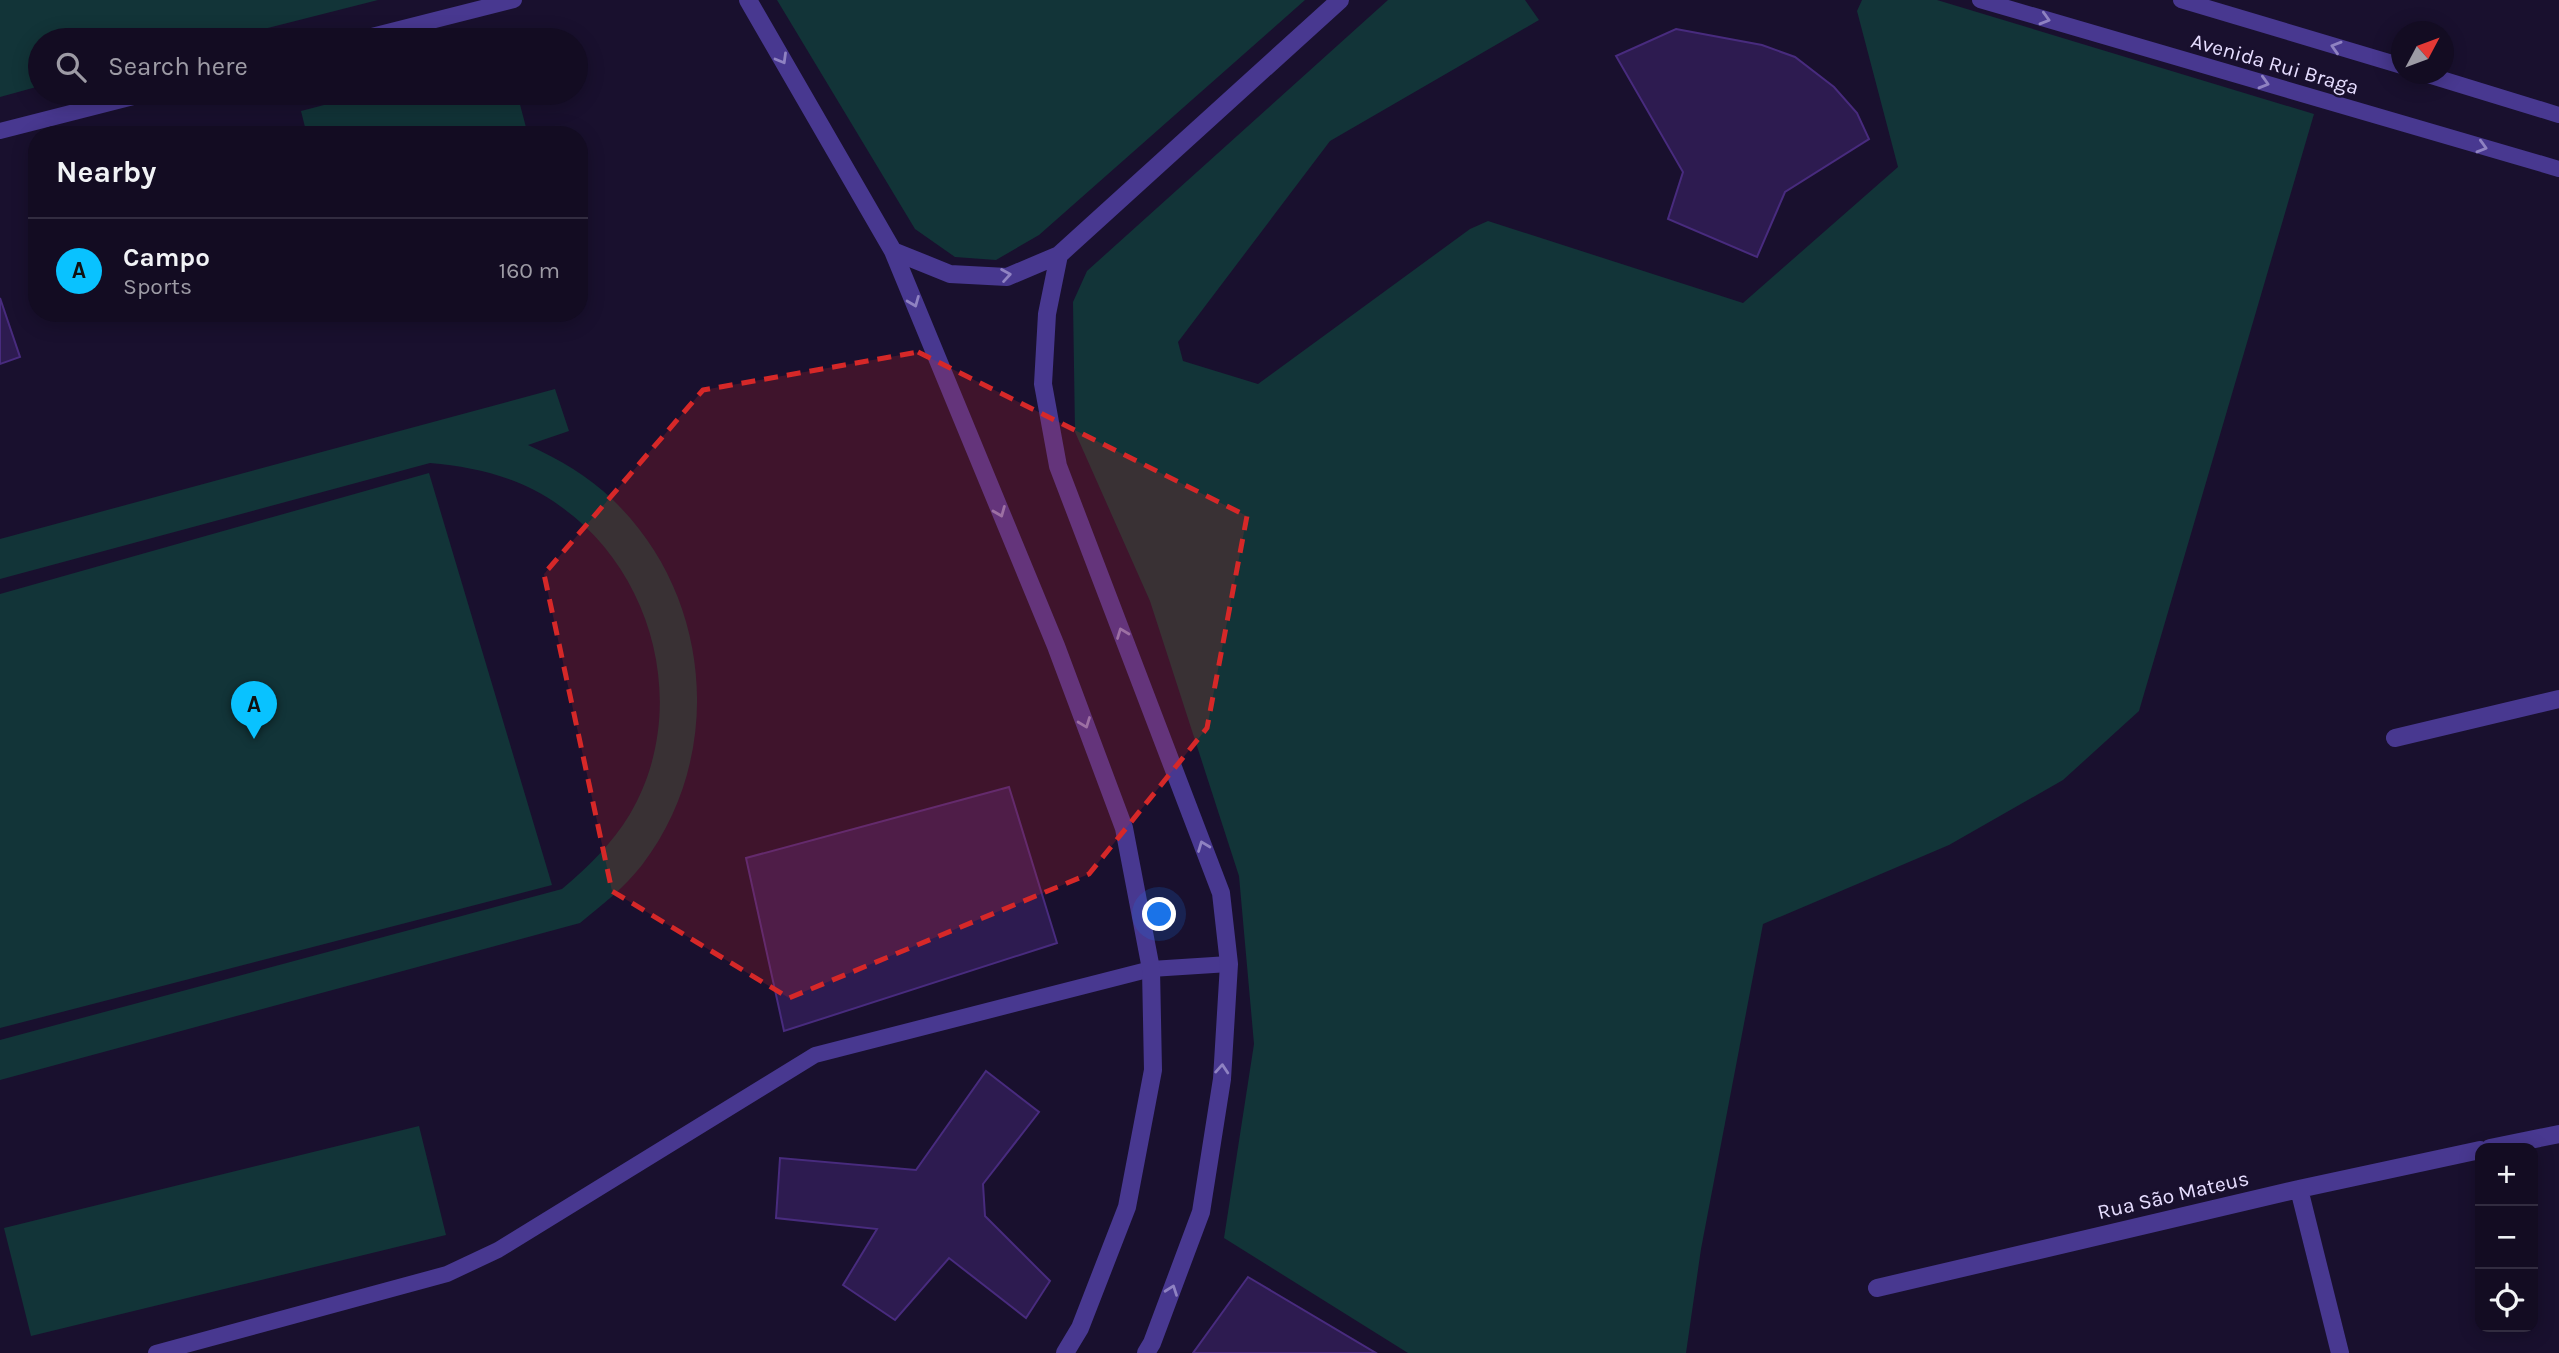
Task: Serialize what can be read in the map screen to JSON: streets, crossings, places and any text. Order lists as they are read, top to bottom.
{
  "streets": {
    "street": ["Rua São Mateus"],
    "lane": ["Avenida Rui Braga"]
  },
  "north": "top right",
  "page": {
    "search": "Search here",
    "heading": "Nearby",
    "list": [
      {
        "mark": "A",
        "name": "Campo",
        "note": "Sports",
        "value": "160 m"
      }
    ],
    "pins": "A",
    "map_buttons": ["+", "−"]
  }
}
